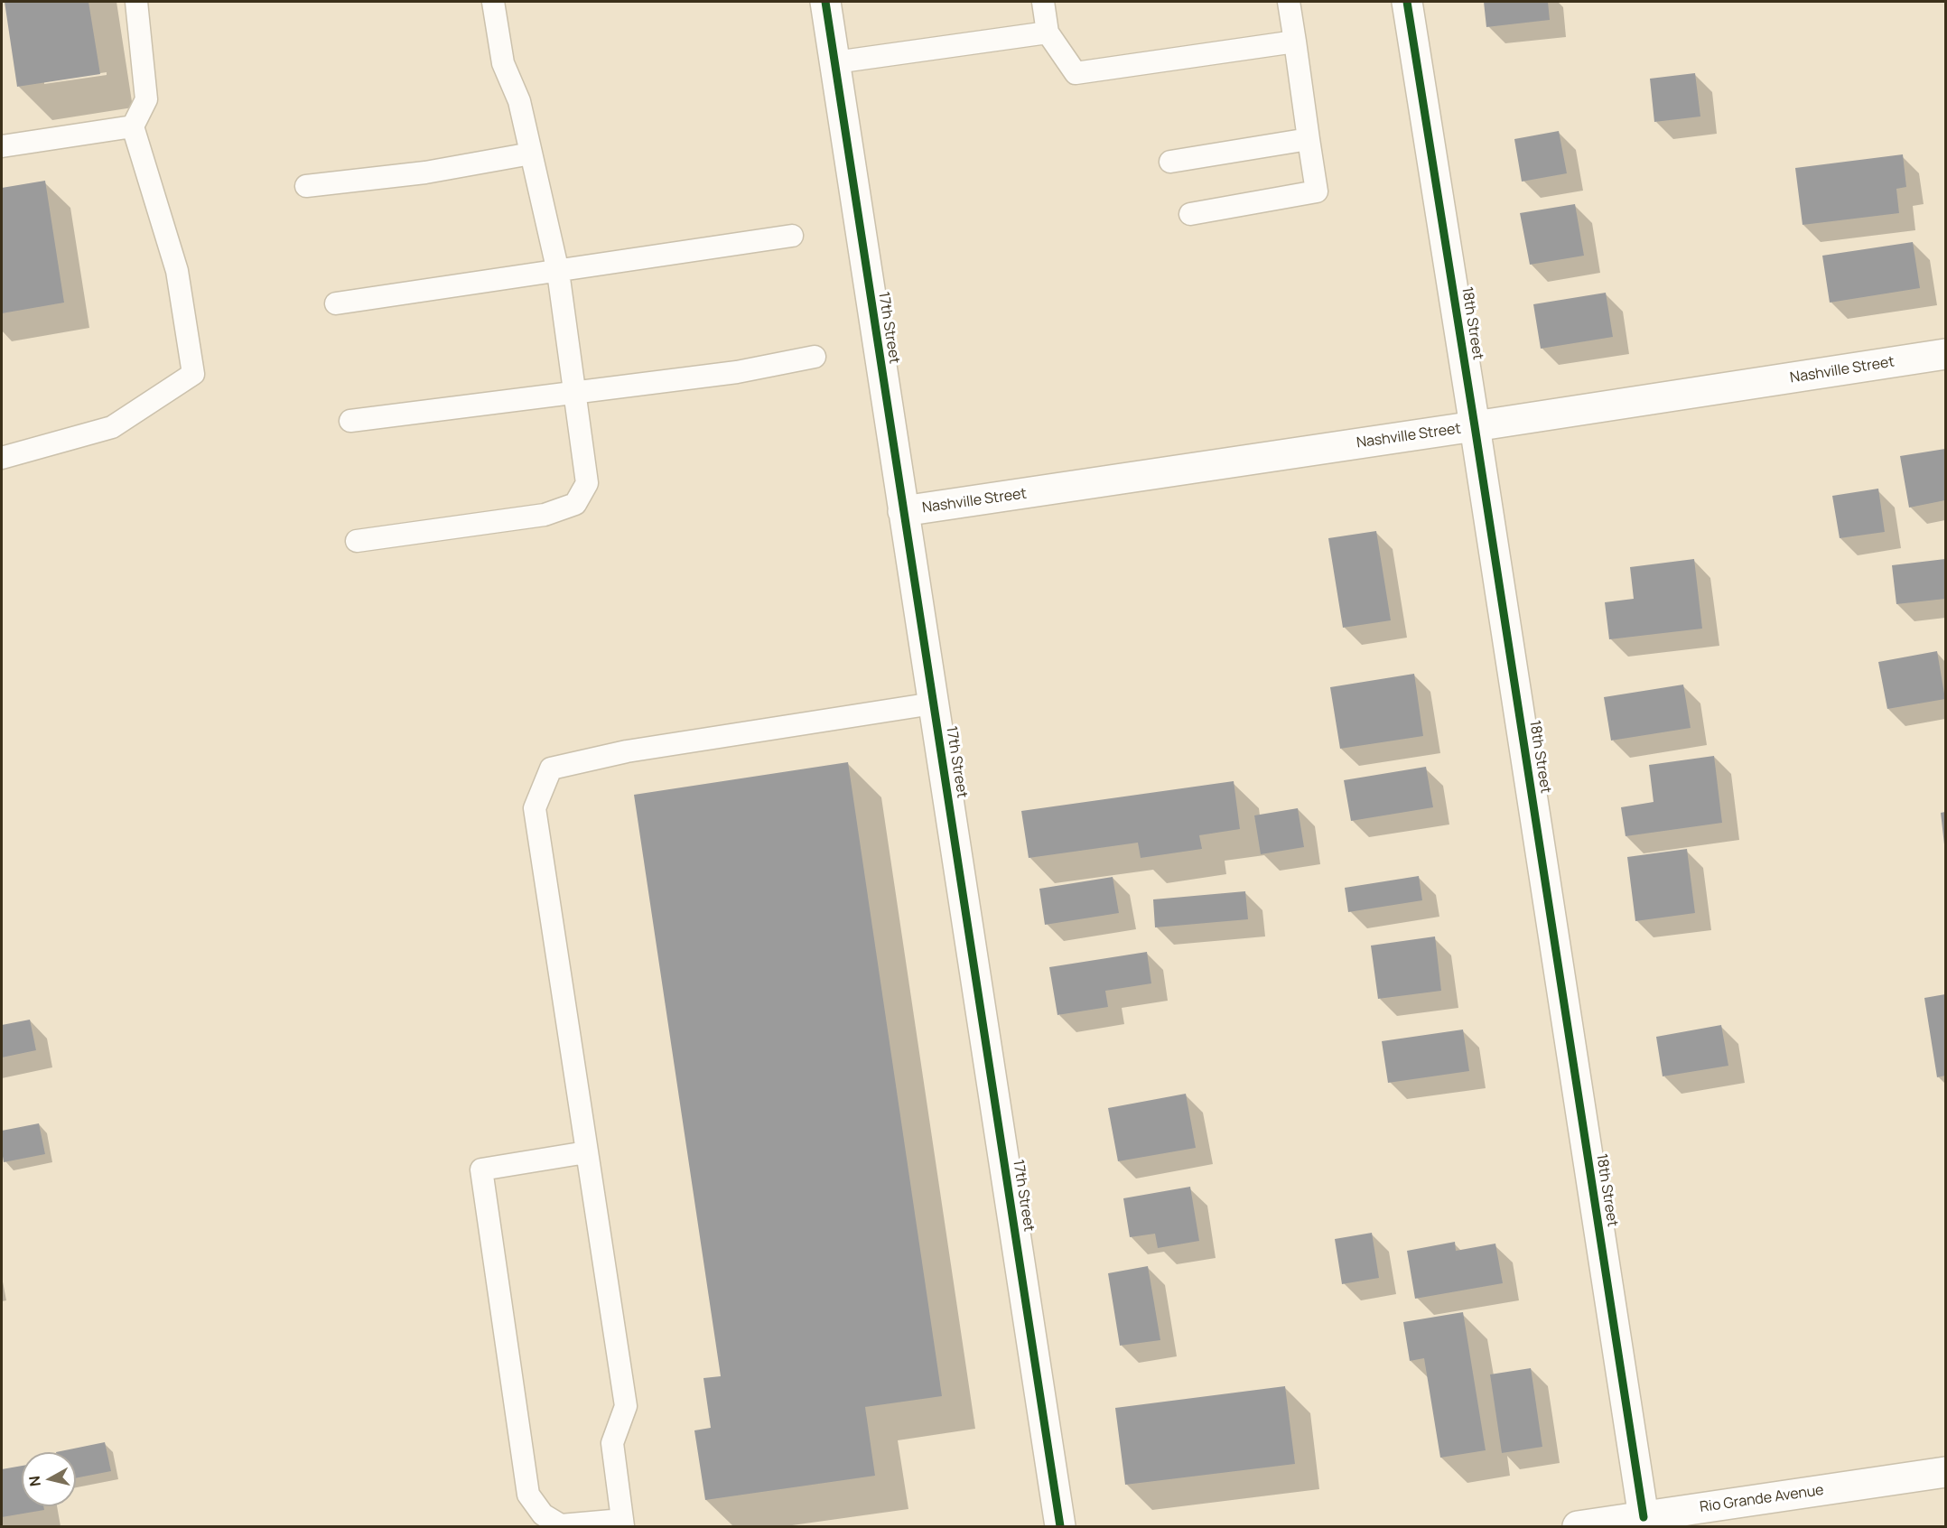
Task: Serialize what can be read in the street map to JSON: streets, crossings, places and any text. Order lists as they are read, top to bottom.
{
  "streets": {
    "street": [
      "18th Street",
      "17th Street",
      "Nashville Street",
      "Rio Grande Avenue"
    ]
  },
  "crossings": [
    ["18th Street", "Nashville Street"],
    ["18th Street", "Rio Grande Avenue"],
    ["17th Street", "Nashville Street"]
  ],
  "north": "left"
}
